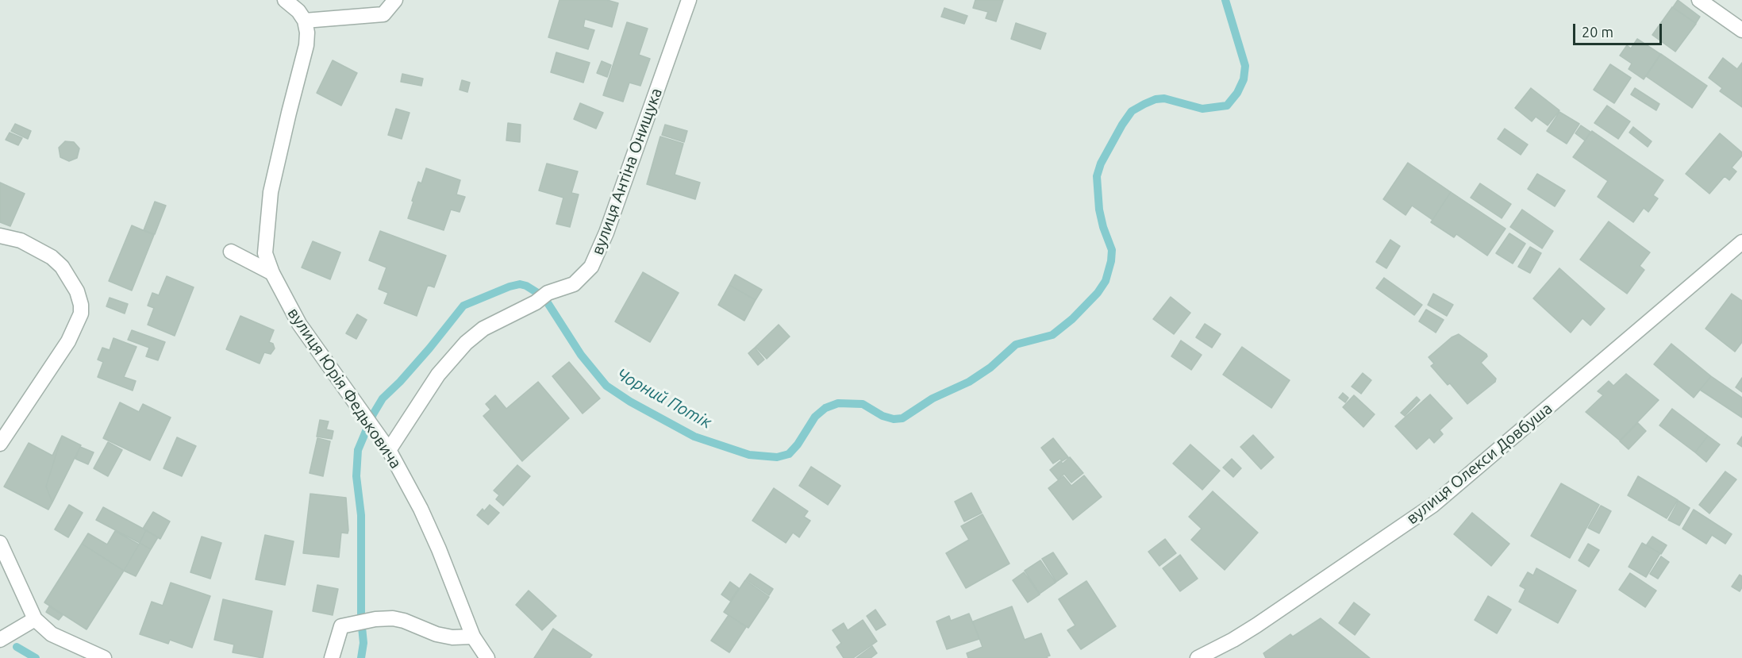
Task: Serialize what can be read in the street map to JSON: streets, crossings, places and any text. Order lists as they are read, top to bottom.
{
  "streets": {
    "street": ["вулиця Антіна Онищука", "вулиця Юрія Федьковича", "вулиця Олекси Довбуша"]
  },
  "crossings": [
    ["вулиця Антіна Онищука", "вулиця Юрія Федьковича"]
  ],
  "water": ["Чорний Потік"],
  "scale_bar": "20 m"
}
